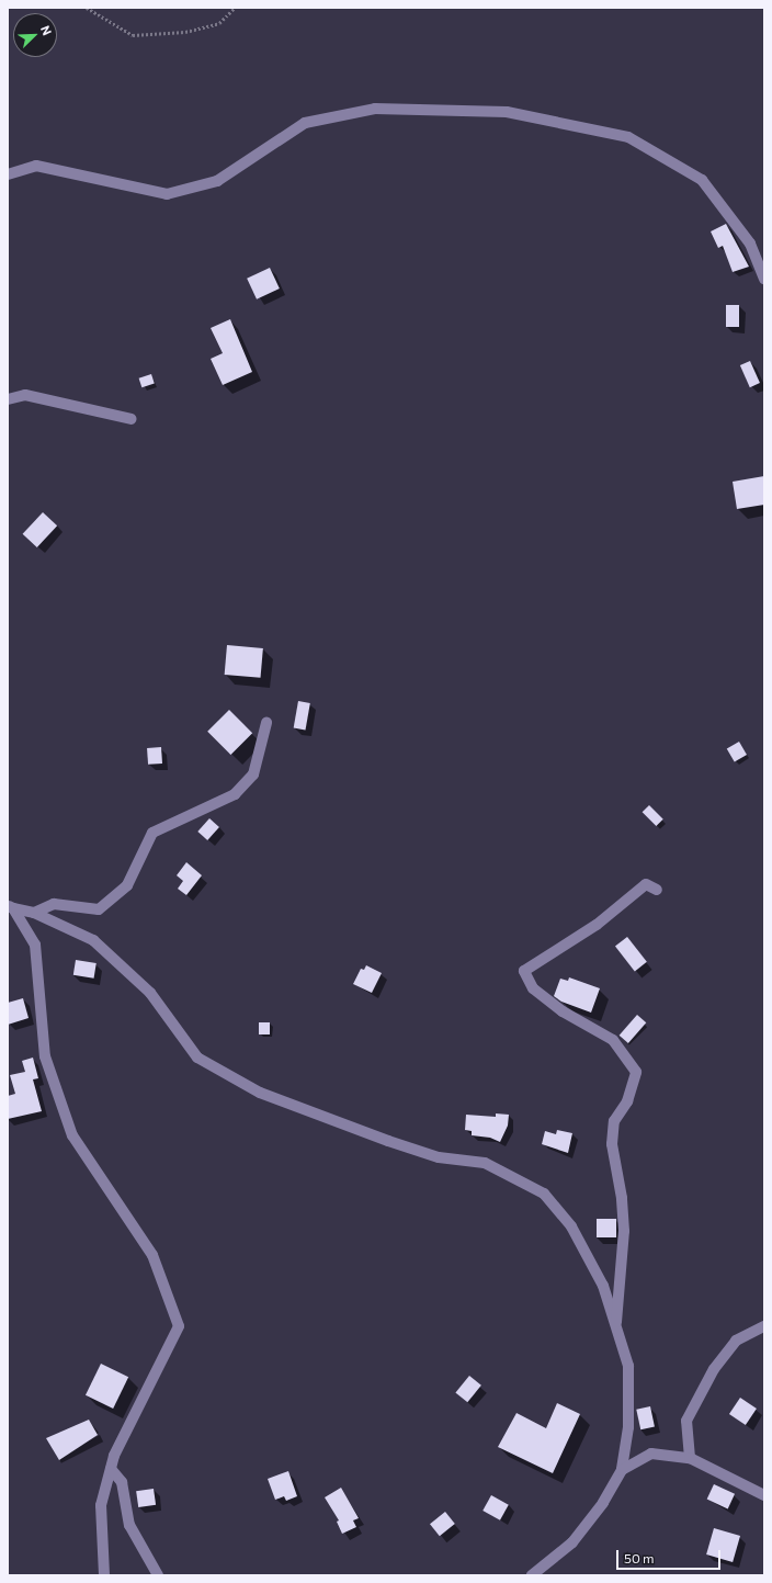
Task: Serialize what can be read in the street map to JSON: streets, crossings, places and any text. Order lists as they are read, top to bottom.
{
  "scale_bar": "50 m",
  "north": "top right"
}
